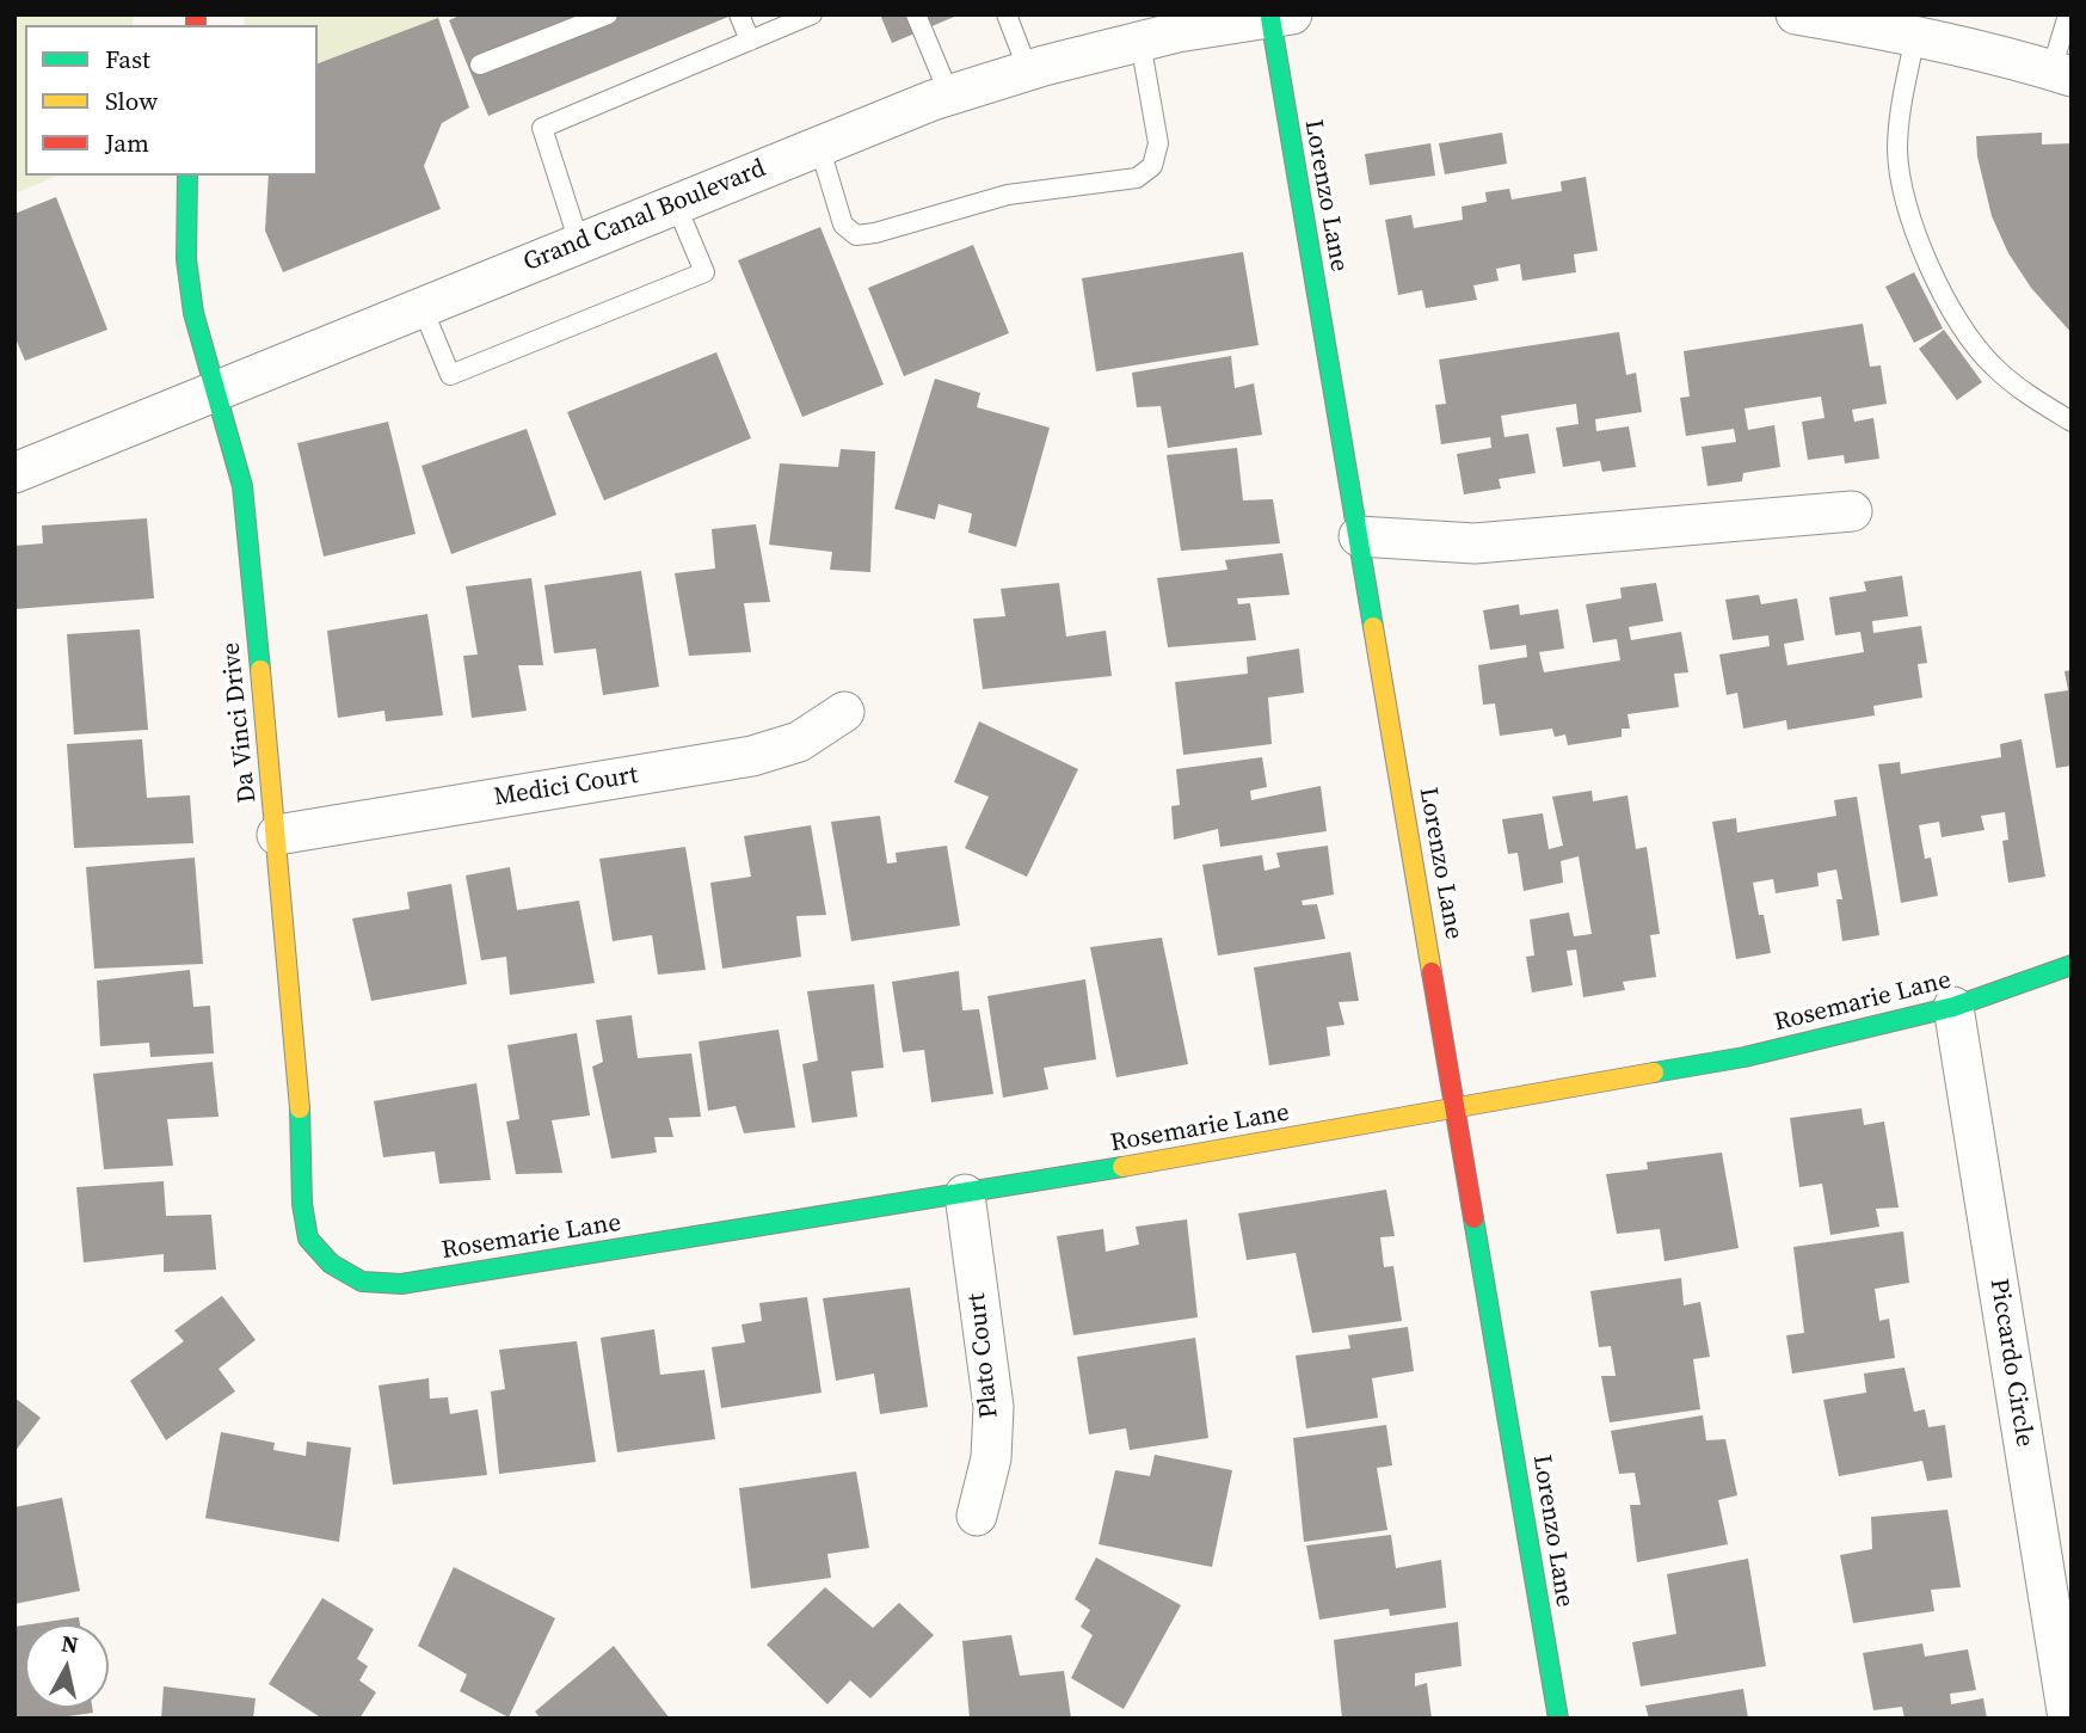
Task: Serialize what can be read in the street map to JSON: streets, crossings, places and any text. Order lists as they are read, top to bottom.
{
  "streets": {
    "street": [
      "Lorenzo Lane",
      "Grand Canal Boulevard",
      "Da Vinci Drive",
      "Medici Court",
      "Rosemarie Lane",
      "Plato Court",
      "Piccardo Circle"
    ]
  },
  "crossings": [
    ["Lorenzo Lane", "Grand Canal Boulevard"],
    ["Lorenzo Lane", "Rosemarie Lane"],
    ["Grand Canal Boulevard", "Da Vinci Drive"],
    ["Da Vinci Drive", "Medici Court"],
    ["Da Vinci Drive", "Rosemarie Lane"],
    ["Rosemarie Lane", "Plato Court"],
    ["Rosemarie Lane", "Piccardo Circle"]
  ],
  "legend": ["Fast", "Slow", "Jam"],
  "north": "top"
}
